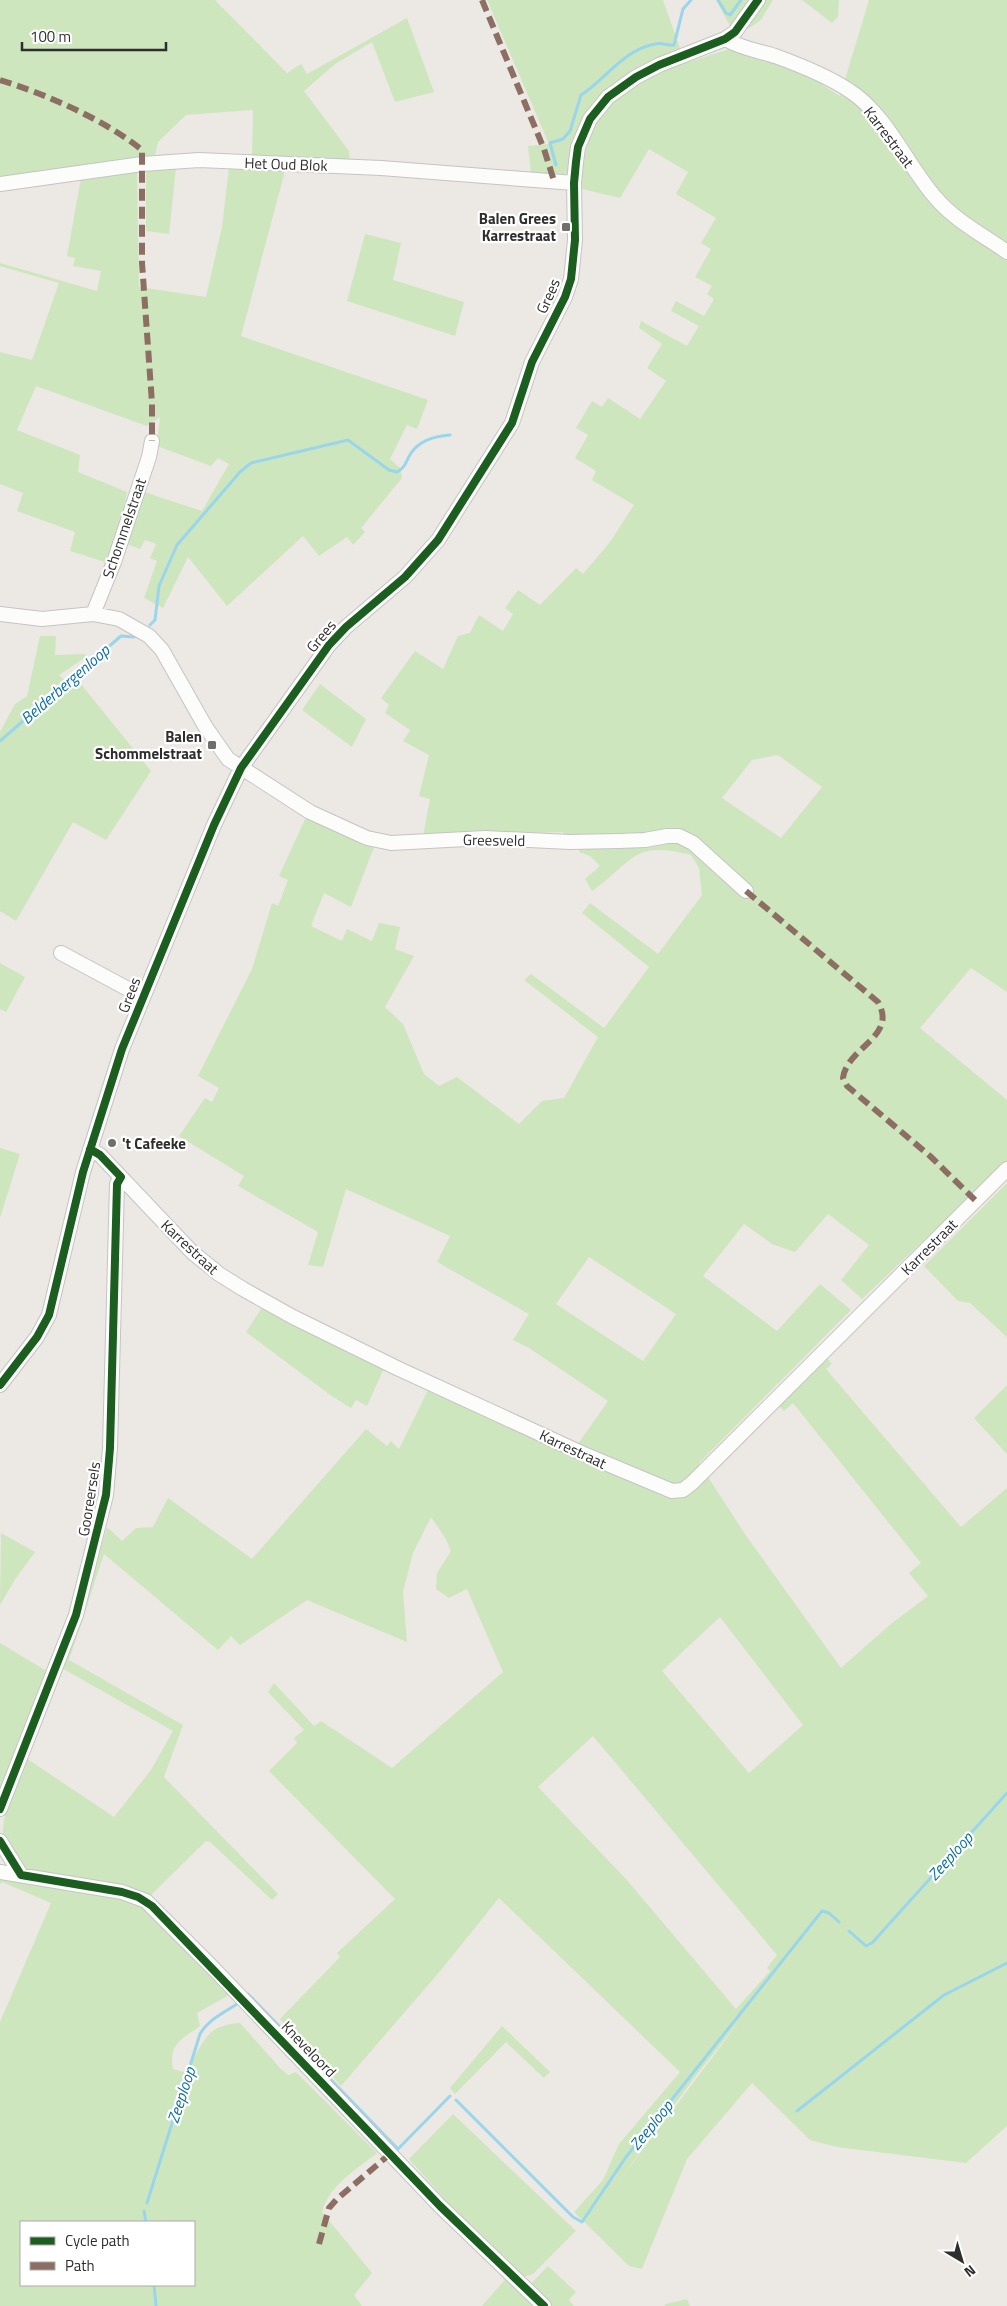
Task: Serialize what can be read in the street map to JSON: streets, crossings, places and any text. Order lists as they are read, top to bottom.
{
  "streets": {
    "street": [
      "Karrestraat",
      "Het Oud Blok",
      "Grees",
      "Schommelstraat",
      "Greesveld",
      "Gooreersels",
      "Kneveloord"
    ]
  },
  "crossings": [
    ["Karrestraat", "Grees"],
    ["Karrestraat", "Gooreersels"],
    ["Het Oud Blok", "Grees"],
    ["Grees", "Greesveld"]
  ],
  "water": ["Belderbergenloop", "Zeeploop"],
  "places": {
    "transit": ["Balen Grees Karrestraat", "Balen Schommelstraat"],
    "other": ["'t Cafeeke"]
  },
  "legend": ["Cycle path", "Path"],
  "scale_bar": "100 m",
  "north": "bottom right"
}
